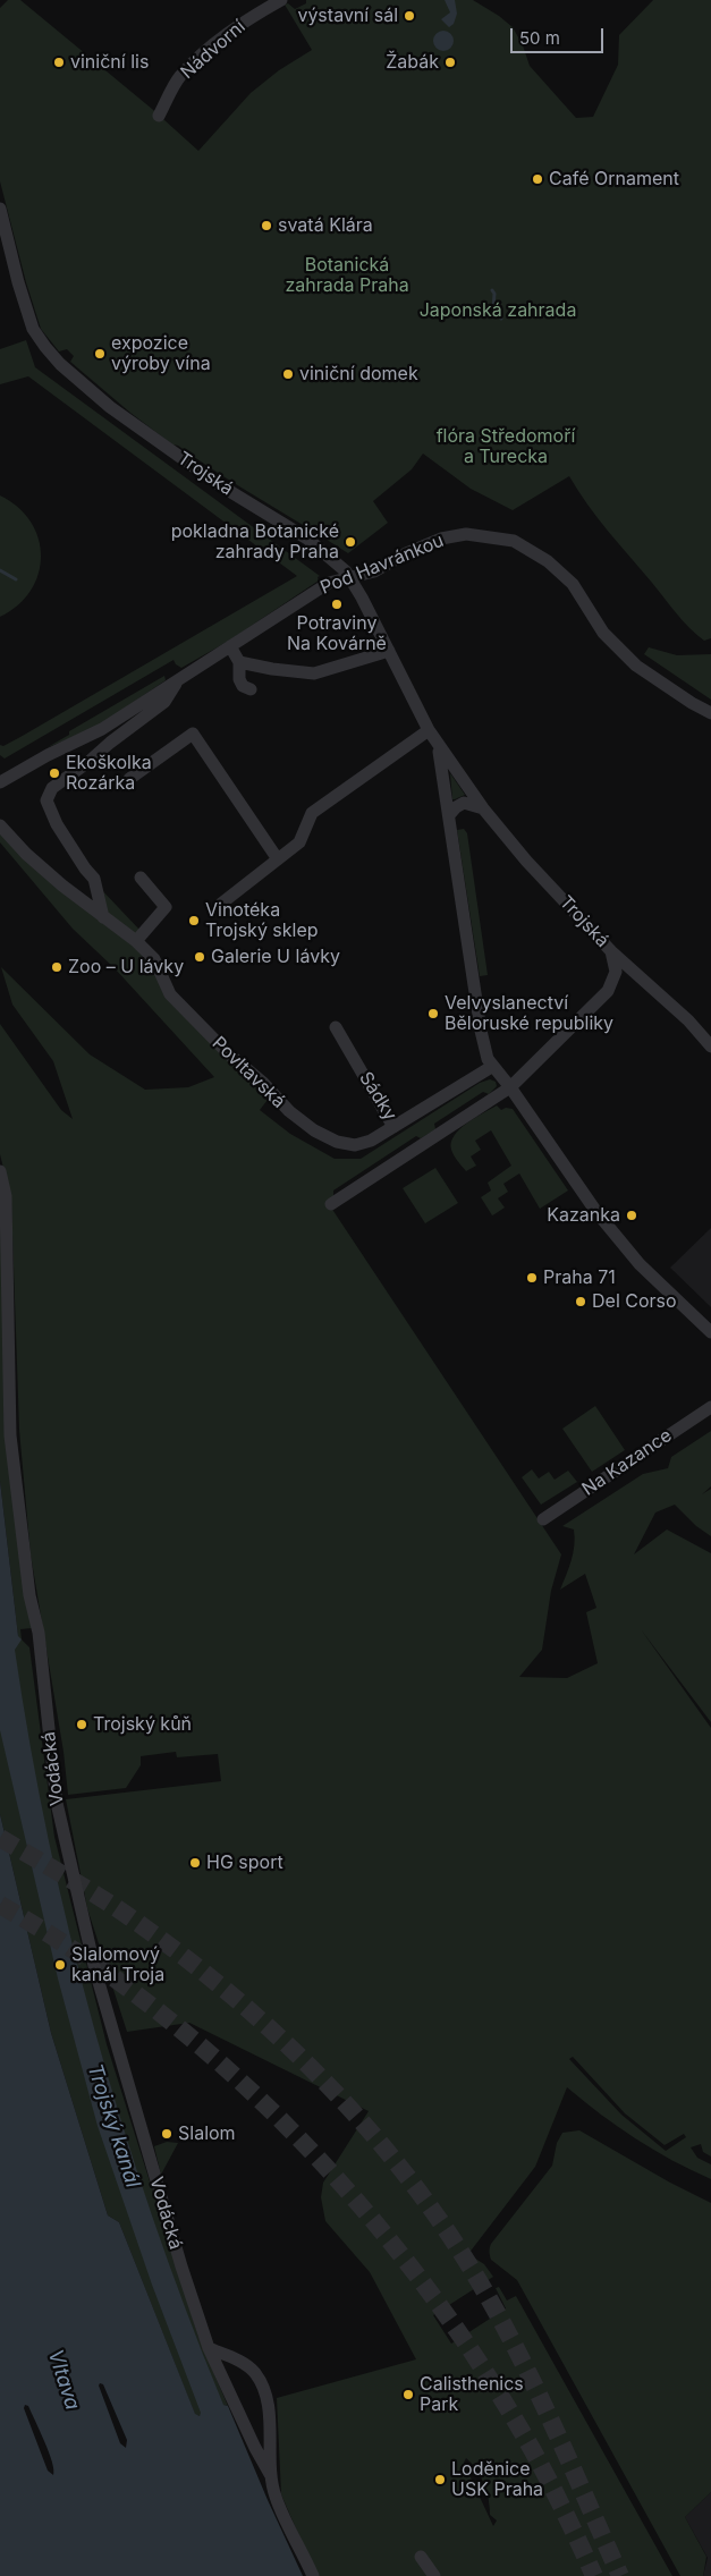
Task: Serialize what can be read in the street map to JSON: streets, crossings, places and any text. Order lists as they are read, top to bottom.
{
  "streets": {
    "street": [
      "Nádvorní",
      "Trojská",
      "Pod Havránkou",
      "Povltavská",
      "Sádky",
      "Na Kazance",
      "Vodácká"
    ]
  },
  "crossings": [
    ["Trojská", "Pod Havránkou"],
    ["Trojská", "Sádky"],
    ["Pod Havránkou", "Povltavská"],
    ["Povltavská", "Sádky"]
  ],
  "water": ["Trojský kanál", "Vltava"],
  "parks": ["Botanická zahrada Praha", "Japonská zahrada", "flóra Středomoří a Turecka"],
  "places": [
    "výstavní sál",
    "viniční lis",
    "Žabák",
    "Café Ornament",
    "svatá Klára",
    "expozice výroby vína",
    "viniční domek",
    "pokladna Botanické zahrady Praha",
    "Potraviny Na Kovárně",
    "Ekoškolka Rozárka",
    "Vinotéka Trojský sklep",
    "Galerie U lávky",
    "Zoo – U lávky",
    "Velvyslanectví Běloruské republiky",
    "Kazanka",
    "Praha 71",
    "Del Corso",
    "Trojský kůň",
    "HG sport",
    "Slalomový kanál Troja",
    "Slalom",
    "Calisthenics Park",
    "Loděnice USK Praha"
  ],
  "scale_bar": "50 m"
}
